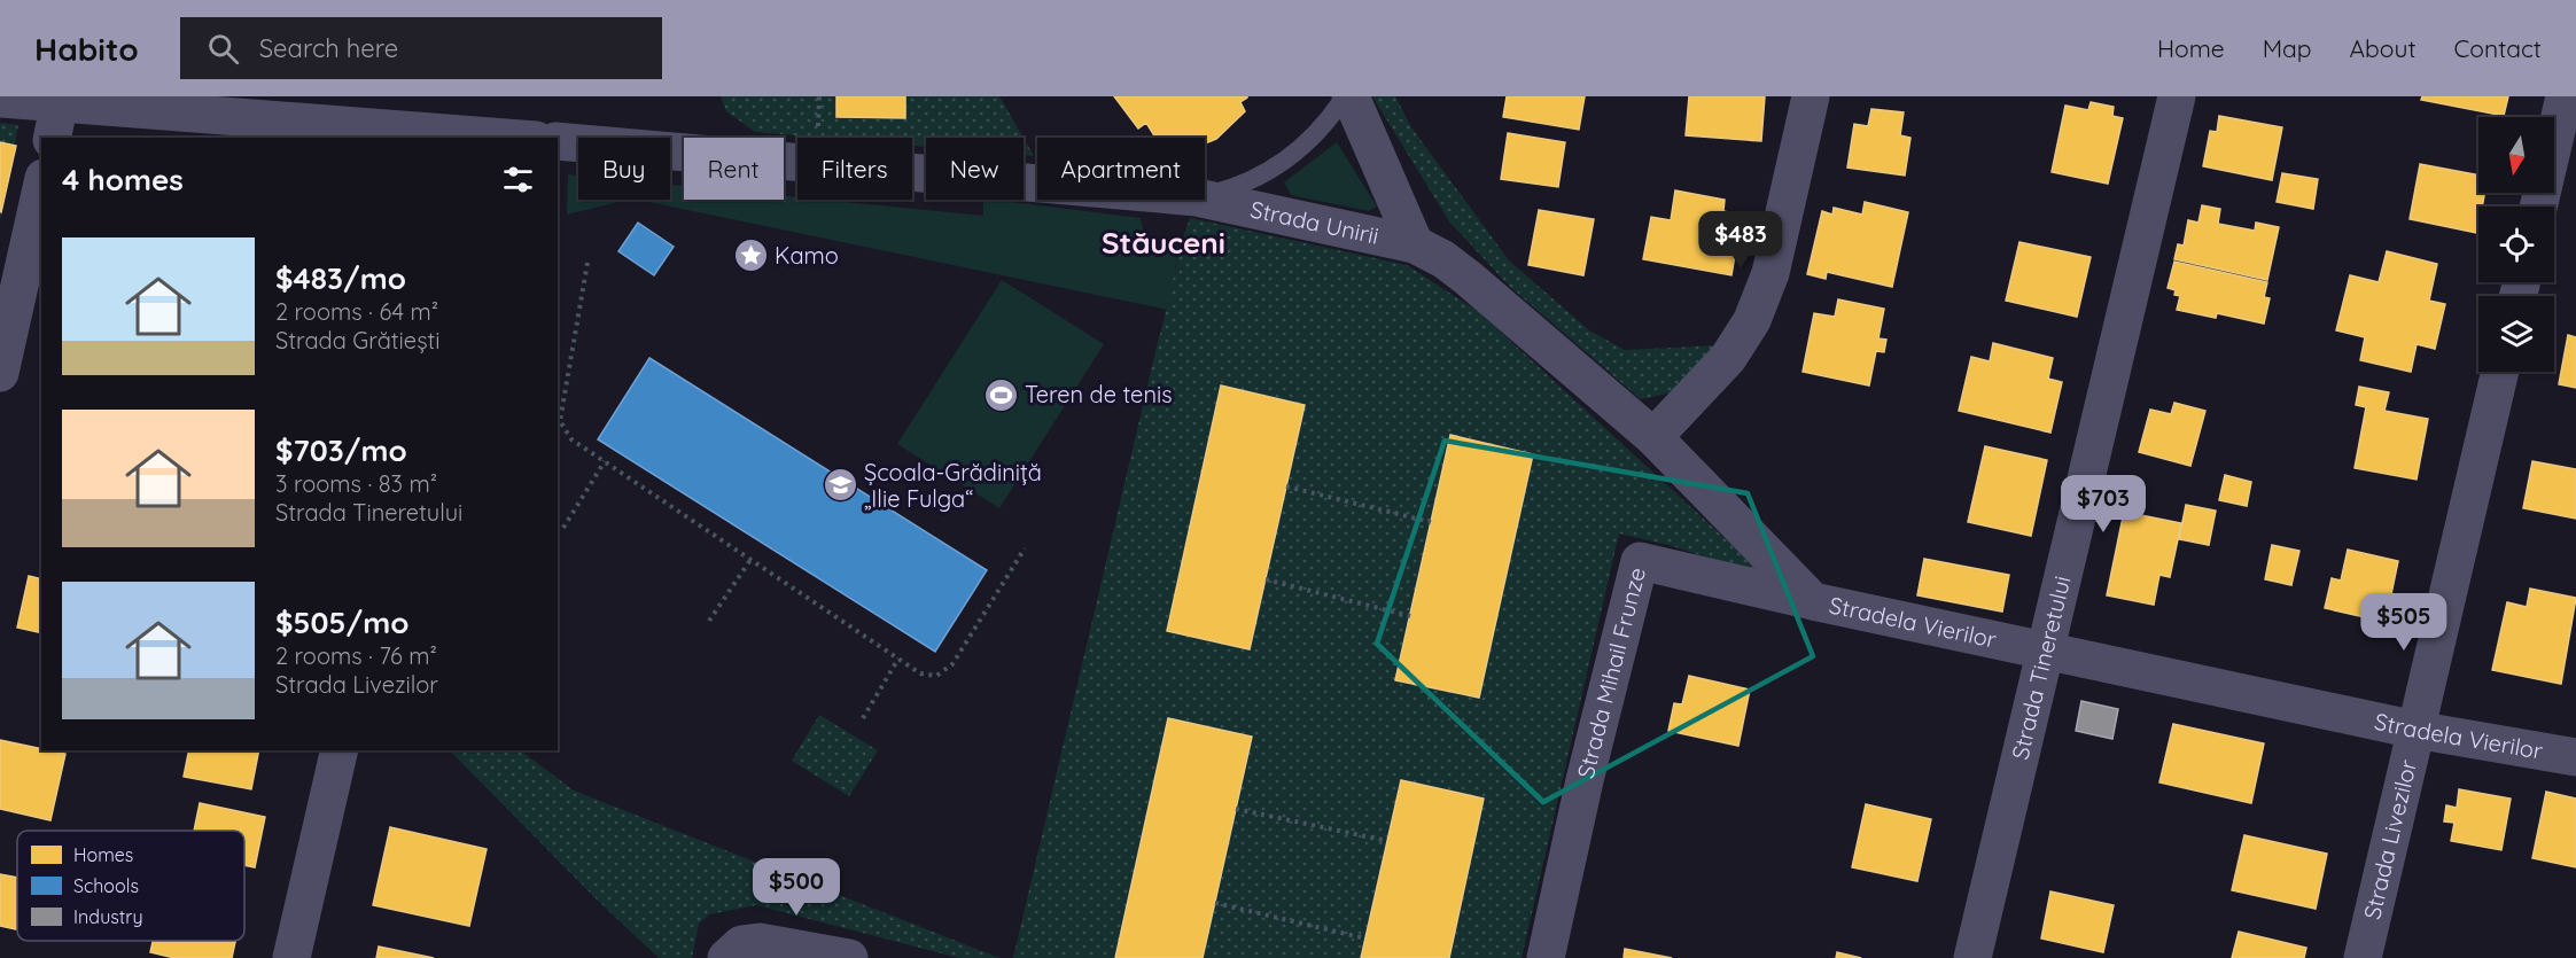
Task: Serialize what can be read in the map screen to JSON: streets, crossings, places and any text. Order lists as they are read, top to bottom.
{
  "streets": {
    "street": [
      "Strada Unirii",
      "Stradela Vierilor",
      "Strada Tineretului",
      "Strada Mihail Frunze",
      "Strada Livezilor"
    ]
  },
  "crossings": [
    ["Strada Unirii", "Stradela Vierilor"],
    ["Stradela Vierilor", "Strada Tineretului"],
    ["Stradela Vierilor", "Strada Mihail Frunze"],
    ["Stradela Vierilor", "Strada Livezilor"]
  ],
  "districts": ["Stăuceni"],
  "places": {
    "place": ["Kamo"],
    "sports": ["Teren de tenis"],
    "school or university": ["Școala-Grădiniță „Ilie Fulga“"]
  },
  "legend": ["Homes", "Schools", "Industry"],
  "north": "bottom",
  "page": {
    "header": "Habito",
    "search": "Search here",
    "nav": [
      "Home",
      "Map",
      "About",
      "Contact"
    ],
    "chip": [
      "Buy",
      "Rent",
      "Filters",
      "New",
      "Apartment"
    ],
    "heading": "4 homes",
    "price": [
      "$483",
      "$703",
      "$505",
      "$500"
    ],
    "list": [
      {
        "name": "$483/mo",
        "note": "2 rooms · 64 m² · Strada Grătiești"
      },
      {
        "name": "$703/mo",
        "note": "3 rooms · 83 m² · Strada Tineretului"
      },
      {
        "name": "$505/mo",
        "note": "2 rooms · 76 m² · Strada Livezilor"
      }
    ]
  }
}
